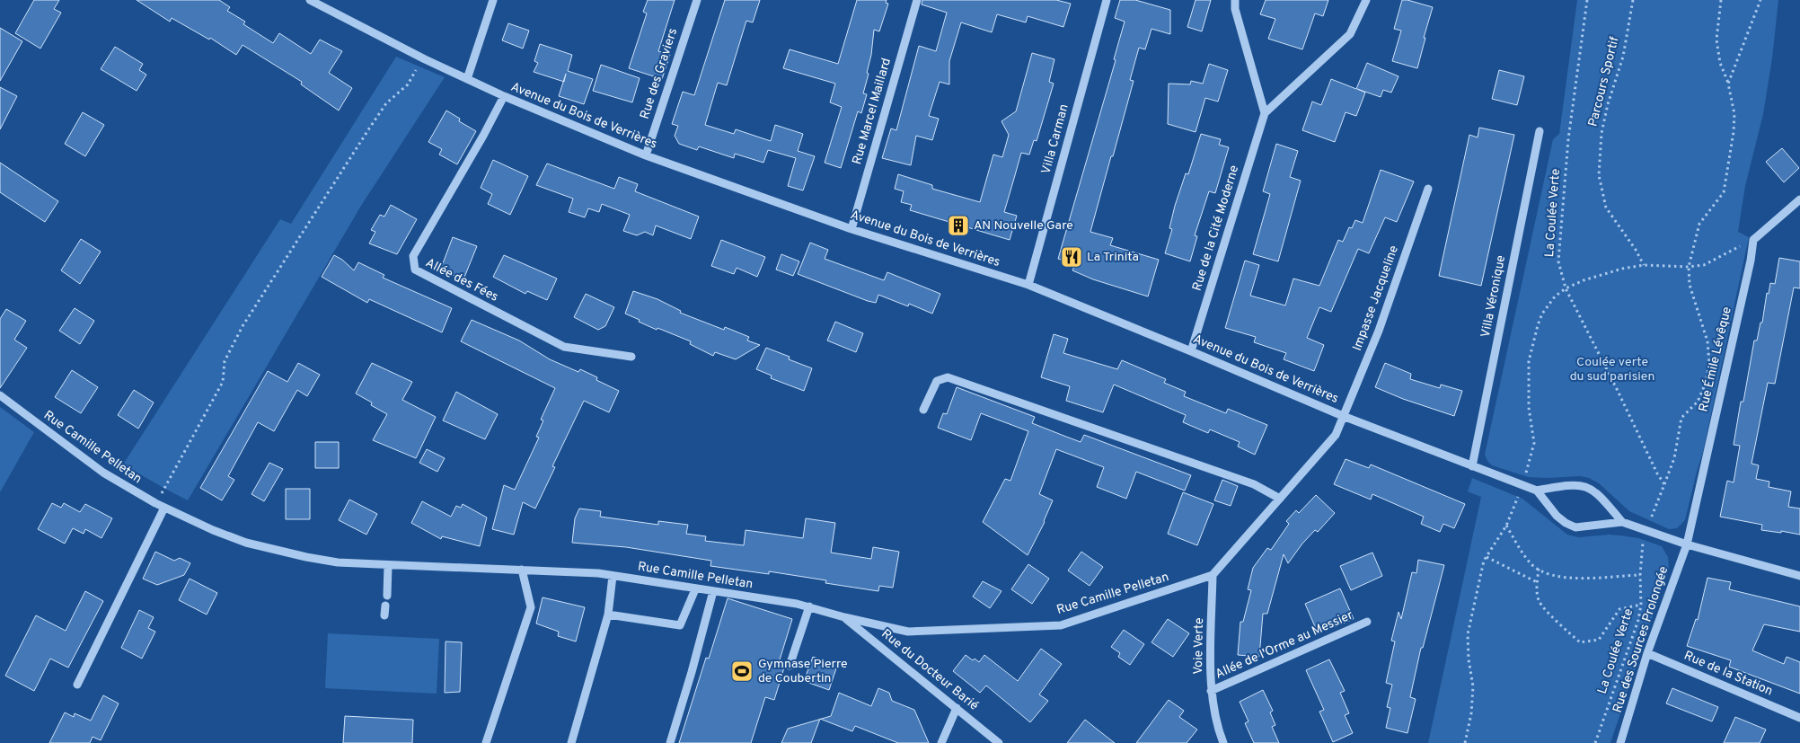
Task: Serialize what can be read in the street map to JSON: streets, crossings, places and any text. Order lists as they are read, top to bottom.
{
  "streets": {
    "street": [
      "Rue des Graviers",
      "Rue Marcel Maillard",
      "Avenue du Bois de Verrières",
      "Villa Carman",
      "Rue de la Cité Moderne",
      "Allée des Fées",
      "Villa Véronique",
      "Impasse Jacqueline",
      "Rue Émile Lévêque",
      "Rue Camille Pelletan",
      "Rue des Sources Prolongée",
      "Allée de l'Orme au Messier",
      "Voie Verte",
      "Rue du Docteur Barié",
      "Rue de la Station"
    ],
    "path": ["Parcours Sportif", "La Coulée Verte"]
  },
  "crossings": [
    ["Rue des Graviers", "Avenue du Bois de Verrières"],
    ["Rue Marcel Maillard", "Avenue du Bois de Verrières"],
    ["Avenue du Bois de Verrières", "Villa Carman"],
    ["Avenue du Bois de Verrières", "Rue de la Cité Moderne"],
    ["Avenue du Bois de Verrières", "Allée des Fées"],
    ["Avenue du Bois de Verrières", "Villa Véronique"],
    ["Avenue du Bois de Verrières", "Impasse Jacqueline"],
    ["Rue Émile Lévêque", "Rue des Sources Prolongée"],
    ["Rue Camille Pelletan", "Voie Verte"],
    ["Rue Camille Pelletan", "Rue du Docteur Barié"],
    ["Rue des Sources Prolongée", "Rue de la Station"],
    ["Allée de l'Orme au Messier", "Voie Verte"]
  ],
  "parks": ["Coulée verte du sud parisien"],
  "places": {
    "building": ["AN Nouvelle Gare"],
    "restaurant": ["La Trinita"],
    "sports": ["Gymnase Pierre de Coubertin"]
  }
}
